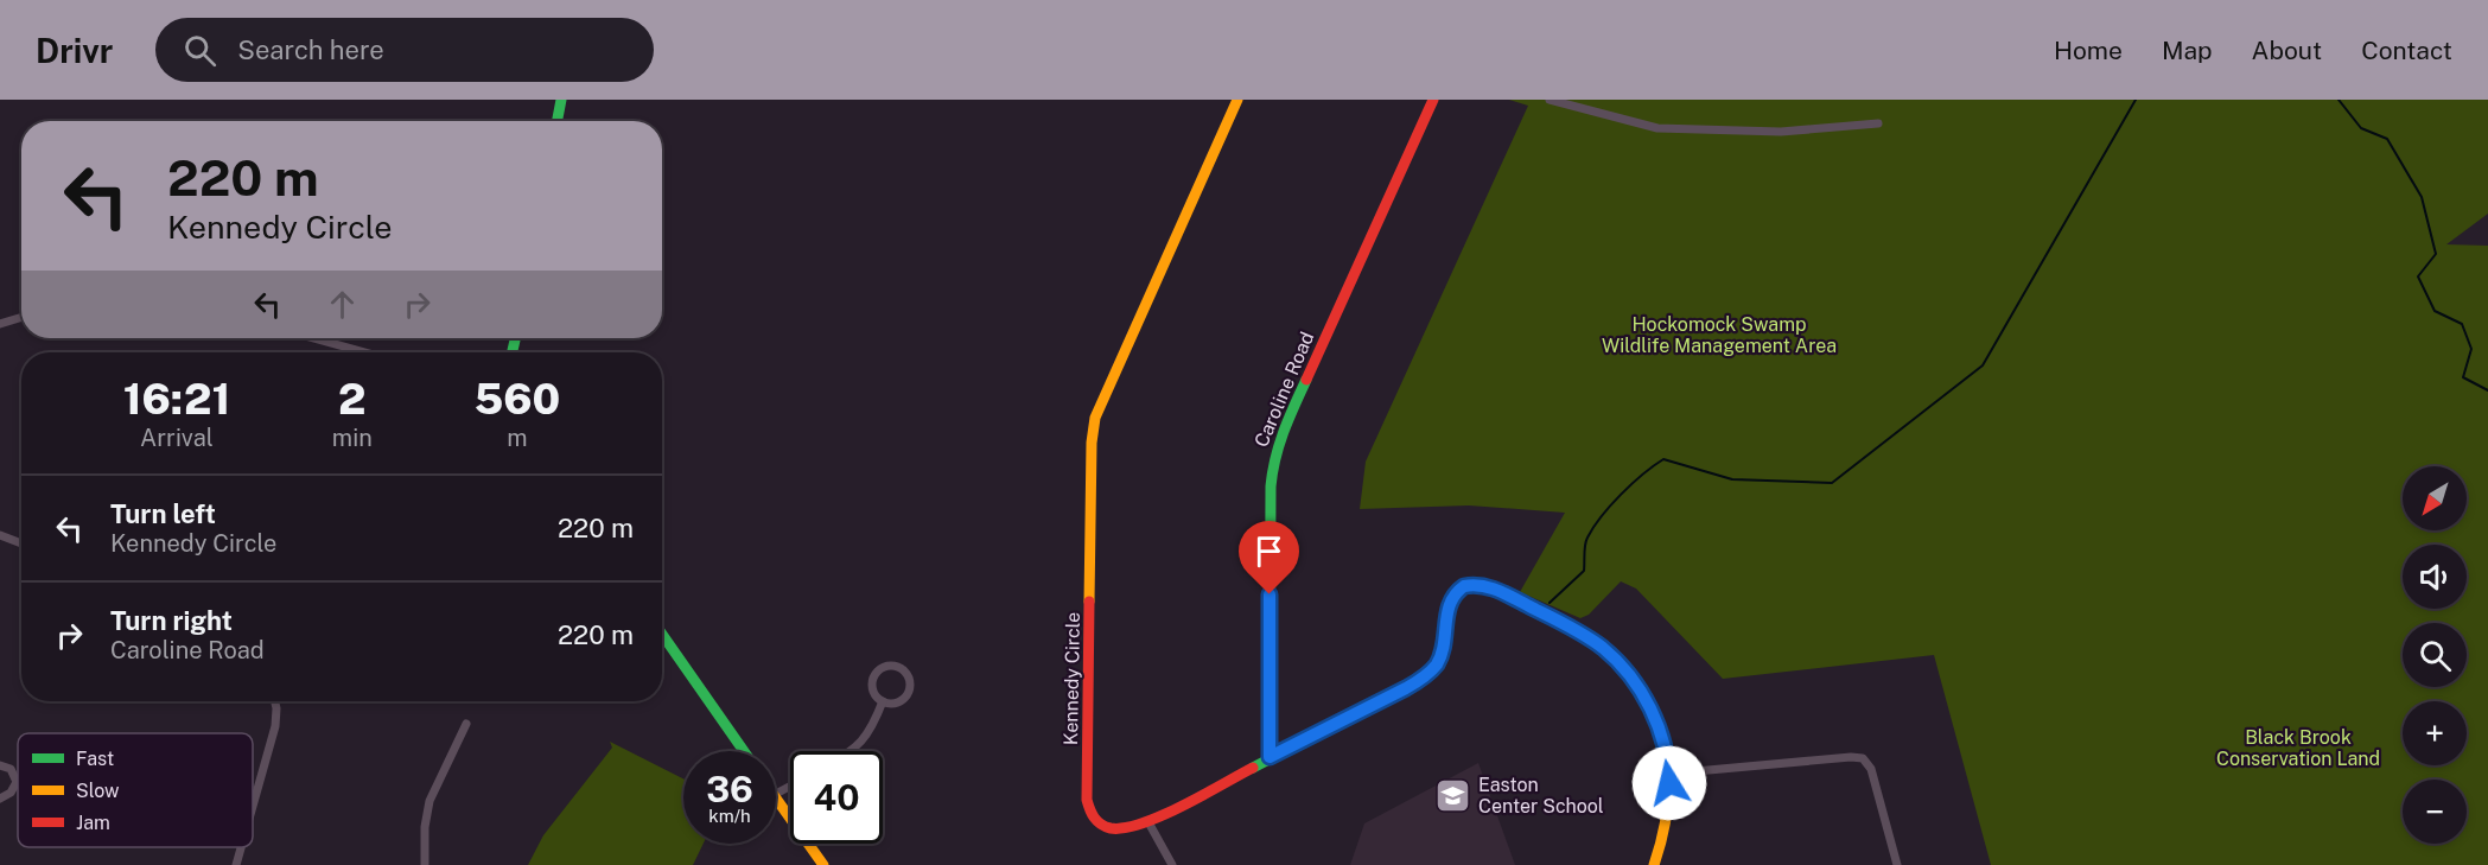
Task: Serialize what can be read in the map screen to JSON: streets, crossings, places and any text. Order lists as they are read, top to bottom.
{
  "streets": {
    "street": ["Caroline Road", "Kennedy Circle"]
  },
  "crossings": [
    ["Caroline Road", "Kennedy Circle"]
  ],
  "parks": ["Hockomock Swamp Wildlife Management Area", "Black Brook Conservation Land"],
  "places": {
    "school or university": ["Easton Center School"]
  },
  "legend": ["Fast", "Slow", "Jam"],
  "north": "bottom left",
  "page": {
    "header": "Drivr",
    "search": "Search here",
    "nav": [
      "Home",
      "Map",
      "About",
      "Contact"
    ],
    "turn": ["220 m", "Kennedy Circle"],
    "eta": [
      "16:21",
      "Arrival",
      "2",
      "min",
      "560",
      "m"
    ],
    "map_buttons": ["+", "−"],
    "list": [
      {
        "name": "Turn left",
        "note": "Kennedy Circle",
        "value": "220 m"
      },
      {
        "name": "Turn right",
        "note": "Caroline Road",
        "value": "220 m"
      }
    ],
    "speed": "36 km/h",
    "limit": "40"
  }
}
